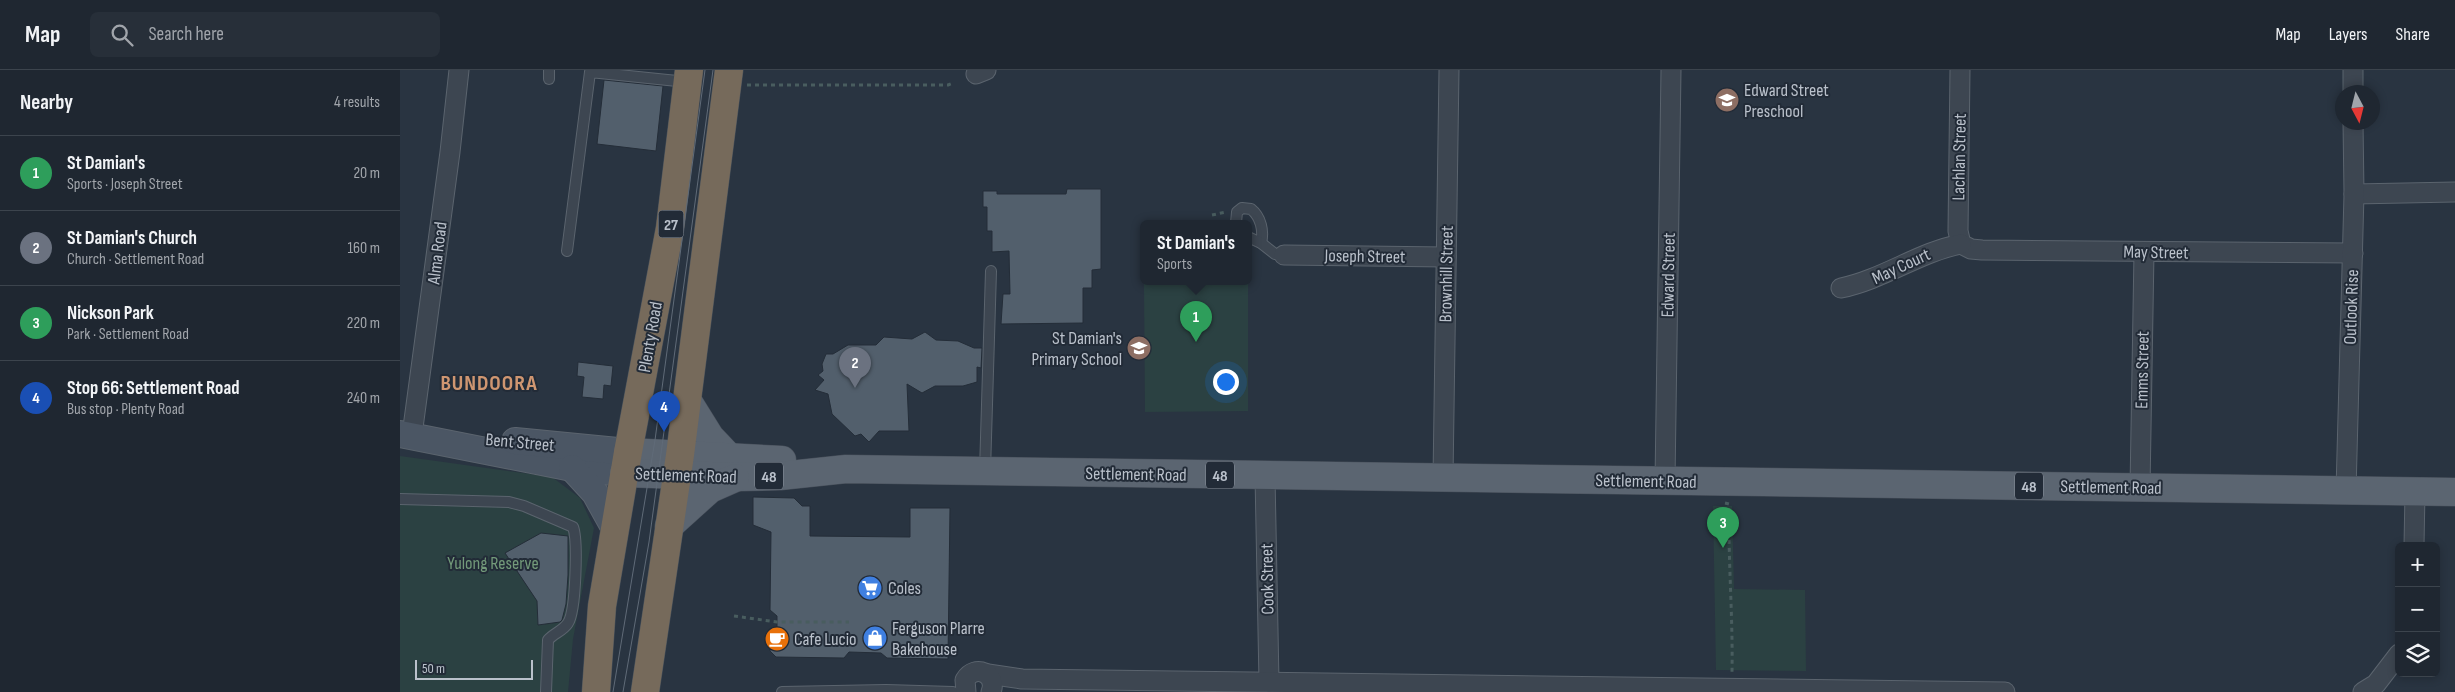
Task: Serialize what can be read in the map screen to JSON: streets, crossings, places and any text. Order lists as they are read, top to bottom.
{
  "streets": {
    "highway": ["27", "Plenty Road"],
    "main road": ["Bent Street", "Settlement Road", "48"],
    "street": [
      "Lachlan Street",
      "May Street",
      "Alma Road",
      "Joseph Street",
      "May Court",
      "Brownhill Street",
      "Edward Street",
      "Outlook Rise",
      "Emms Street",
      "Cook Street"
    ]
  },
  "crossings": [
    ["Lachlan Street", "May Street"],
    ["Lachlan Street", "May Court"],
    ["27", "Settlement Road"],
    ["May Street", "May Court"],
    ["May Street", "Outlook Rise"],
    ["May Street", "Emms Street"],
    ["Alma Road", "Bent Street"],
    ["Joseph Street", "Brownhill Street"],
    ["Brownhill Street", "Settlement Road"],
    ["Edward Street", "Settlement Road"],
    ["Outlook Rise", "Settlement Road"],
    ["Plenty Road", "Bent Street"],
    ["Plenty Road", "Settlement Road"],
    ["Emms Street", "Settlement Road"],
    ["Bent Street", "Settlement Road"],
    ["Settlement Road", "Cook Street"]
  ],
  "districts": ["BUNDOORA"],
  "parks": ["Yulong Reserve"],
  "places": {
    "school or university": ["Edward Street Preschool", "St Damian's Primary School"],
    "supermarket": ["Coles"],
    "shop": ["Ferguson Plarre Bakehouse"],
    "cafe": ["Cafe Lucio"]
  },
  "scale_bar": "50 m",
  "north": "bottom",
  "page": {
    "header": "Map",
    "search": "Search here",
    "nav": ["Map", "Layers", "Share"],
    "heading": ["Nearby", "4 results"],
    "list": [
      {
        "mark": "1",
        "name": "St Damian's",
        "note": "Sports · Joseph Street",
        "value": "20 m"
      },
      {
        "mark": "2",
        "name": "St Damian's Church",
        "note": "Church · Settlement Road",
        "value": "160 m"
      },
      {
        "mark": "3",
        "name": "Nickson Park",
        "note": "Park · Settlement Road",
        "value": "220 m"
      },
      {
        "mark": "4",
        "name": "Stop 66: Settlement Road",
        "note": "Bus stop · Plenty Road",
        "value": "240 m"
      }
    ],
    "popup": ["St Damian's", "Sports"],
    "pins": [
      "1",
      "2",
      "4",
      "3"
    ],
    "map_buttons": ["+", "−"],
    "scale": "50 m"
  }
}
